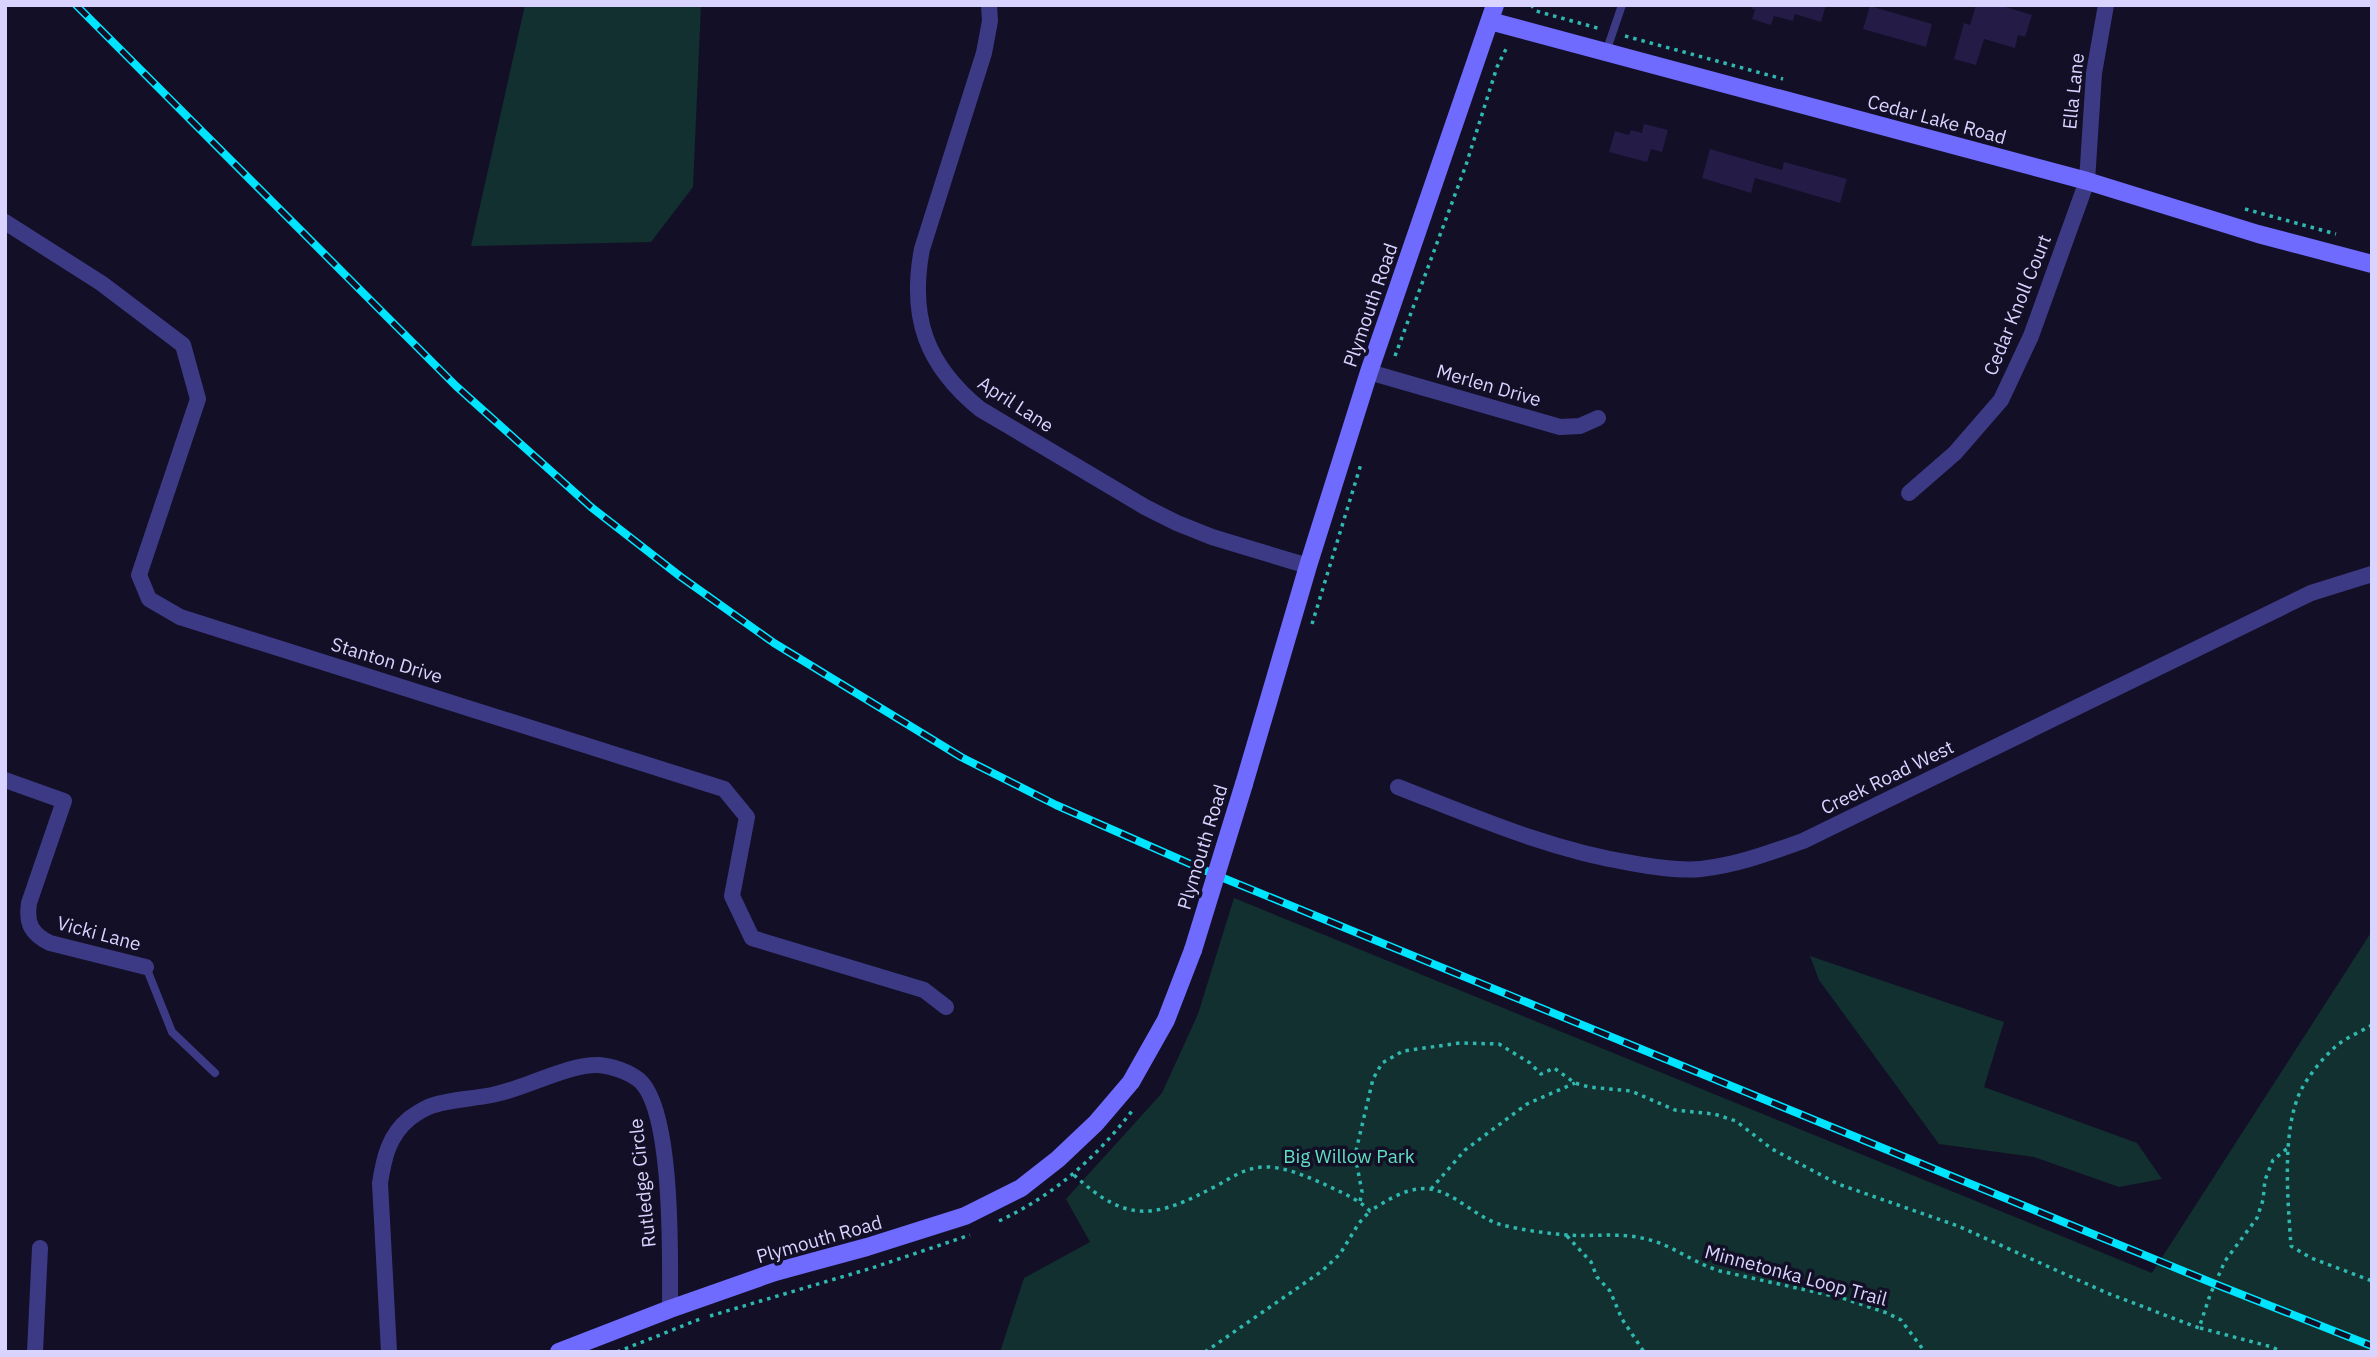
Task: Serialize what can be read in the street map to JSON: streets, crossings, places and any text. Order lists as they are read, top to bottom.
{
  "streets": {
    "main road": ["Cedar Lake Road", "Plymouth Road"],
    "street": [
      "Ella Lane",
      "Cedar Knoll Court",
      "Merlen Drive",
      "April Lane",
      "Stanton Drive",
      "Creek Road West",
      "Vicki Lane",
      "Rutledge Circle"
    ],
    "path": ["Minnetonka Loop Trail"]
  },
  "crossings": [
    ["Ella Lane", "Cedar Lake Road"],
    ["Ella Lane", "Cedar Knoll Court"],
    ["Cedar Lake Road", "Plymouth Road"],
    ["Cedar Lake Road", "Cedar Knoll Court"],
    ["Plymouth Road", "Merlen Drive"],
    ["Plymouth Road", "April Lane"],
    ["Plymouth Road", "Rutledge Circle"]
  ],
  "parks": ["Big Willow Park"]
}
